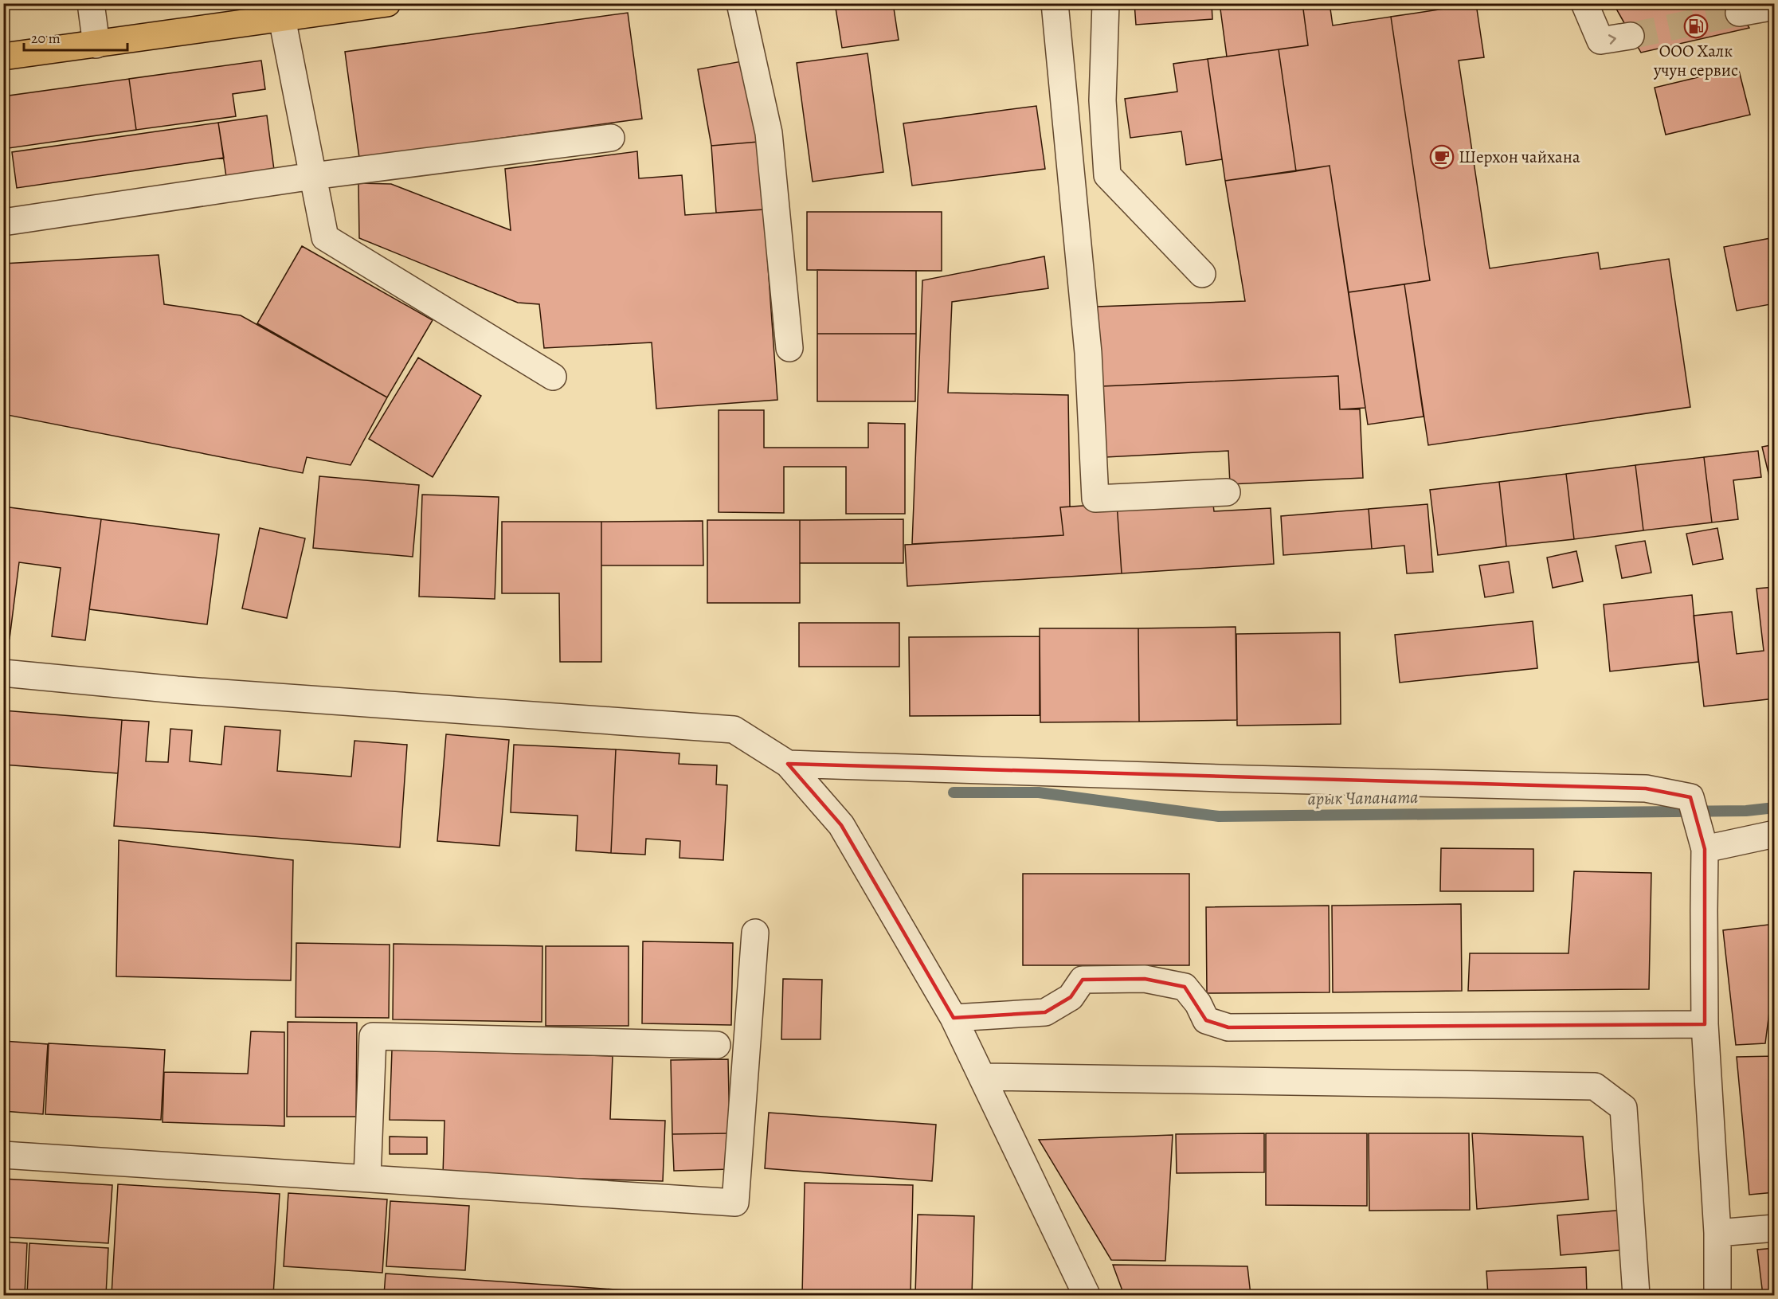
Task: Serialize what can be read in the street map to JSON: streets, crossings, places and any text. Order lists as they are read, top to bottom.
{
  "water": ["арык Чапаната"],
  "places": {
    "fuel station": ["ООО Халк учун сервис"],
    "cafe": ["Шерхон чайхана"]
  },
  "scale_bar": "20 m"
}
